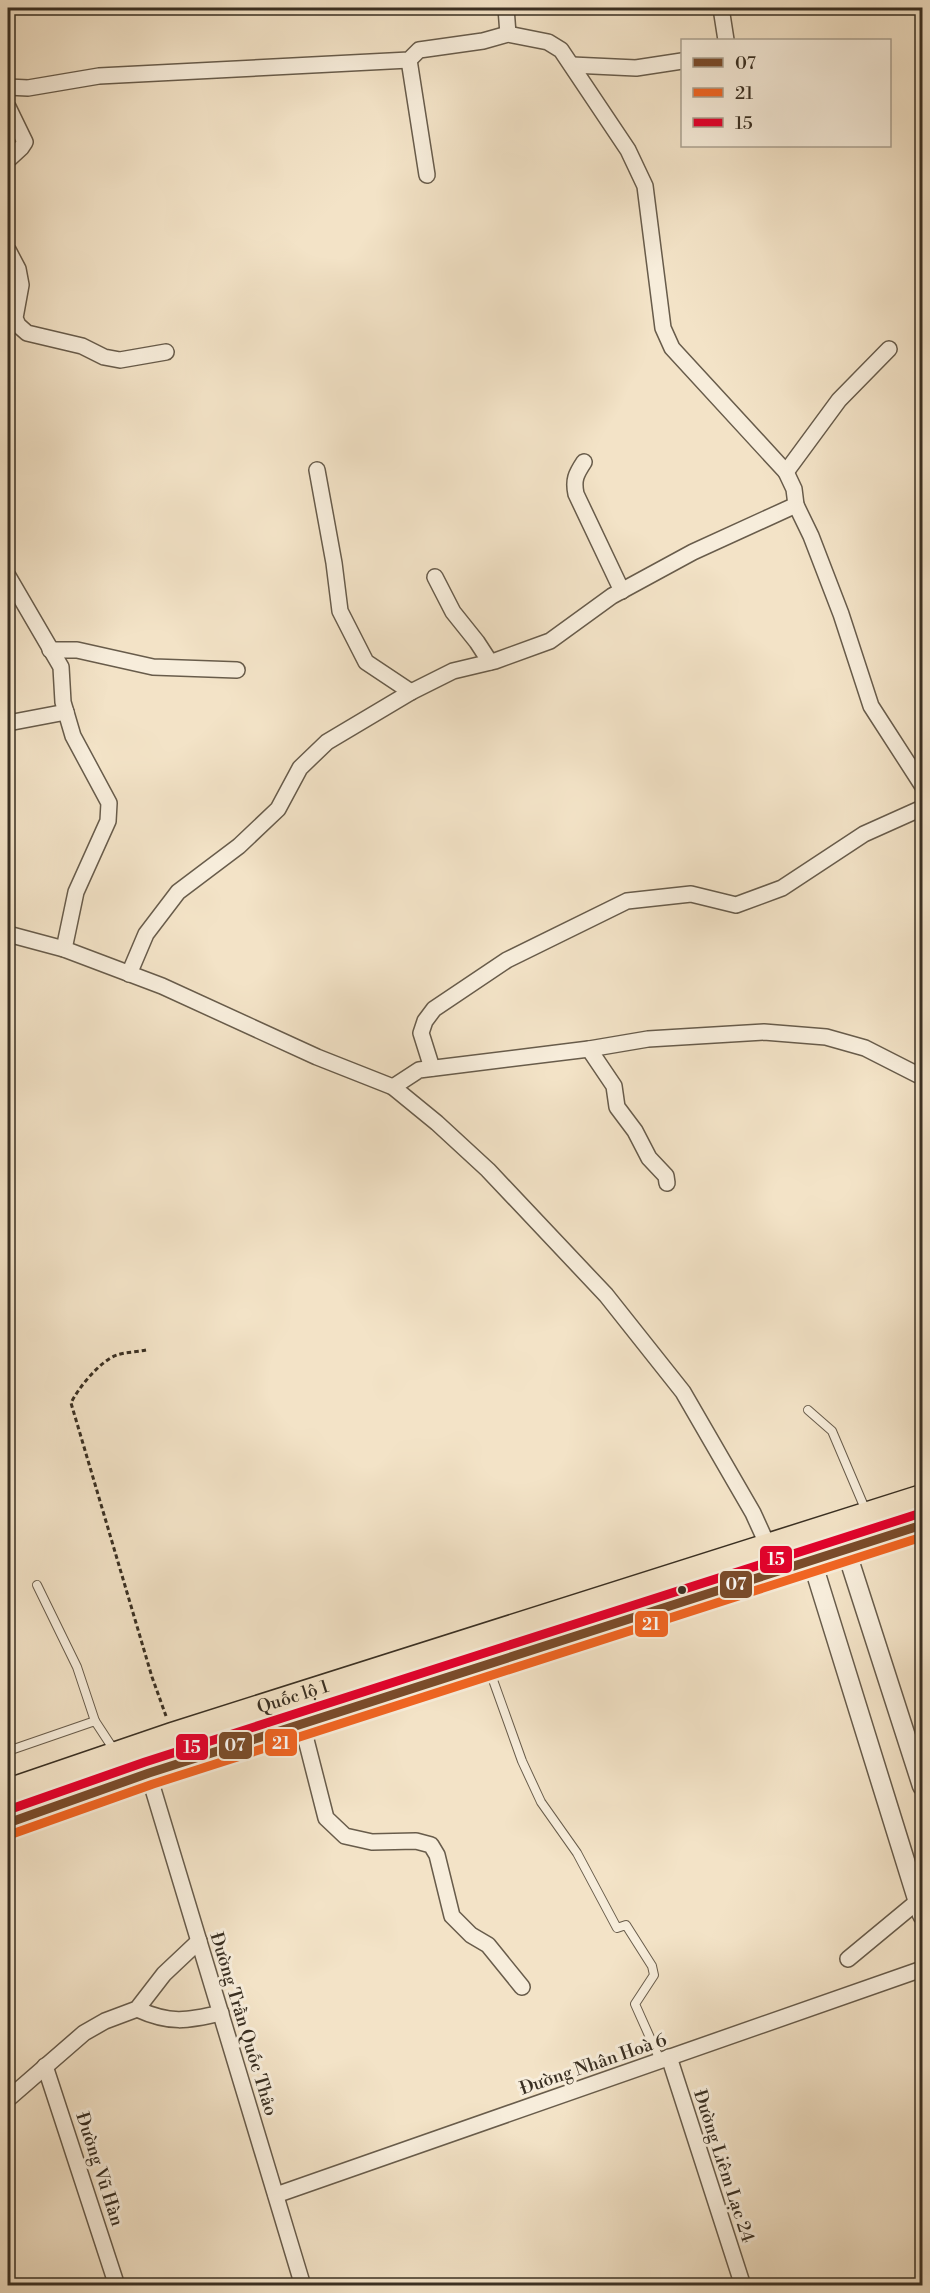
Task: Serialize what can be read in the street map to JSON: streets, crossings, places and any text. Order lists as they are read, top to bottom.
{
  "streets": {
    "highway": ["Quốc lộ 1"],
    "street": [
      "Đường Trần Quốc Thảo",
      "Đường Nhân Hoà 6",
      "Đường Liêm Lạc 24",
      "Đường Vũ Hàn"
    ]
  },
  "crossings": [
    ["Quốc lộ 1", "Đường Trần Quốc Thảo"],
    ["Đường Trần Quốc Thảo", "Đường Nhân Hoà 6"],
    ["Đường Nhân Hoà 6", "Đường Liêm Lạc 24"]
  ],
  "lines": ["transit line 15", "transit line 07", "transit line 21"],
  "legend": ["07", "21", "15"]
}
